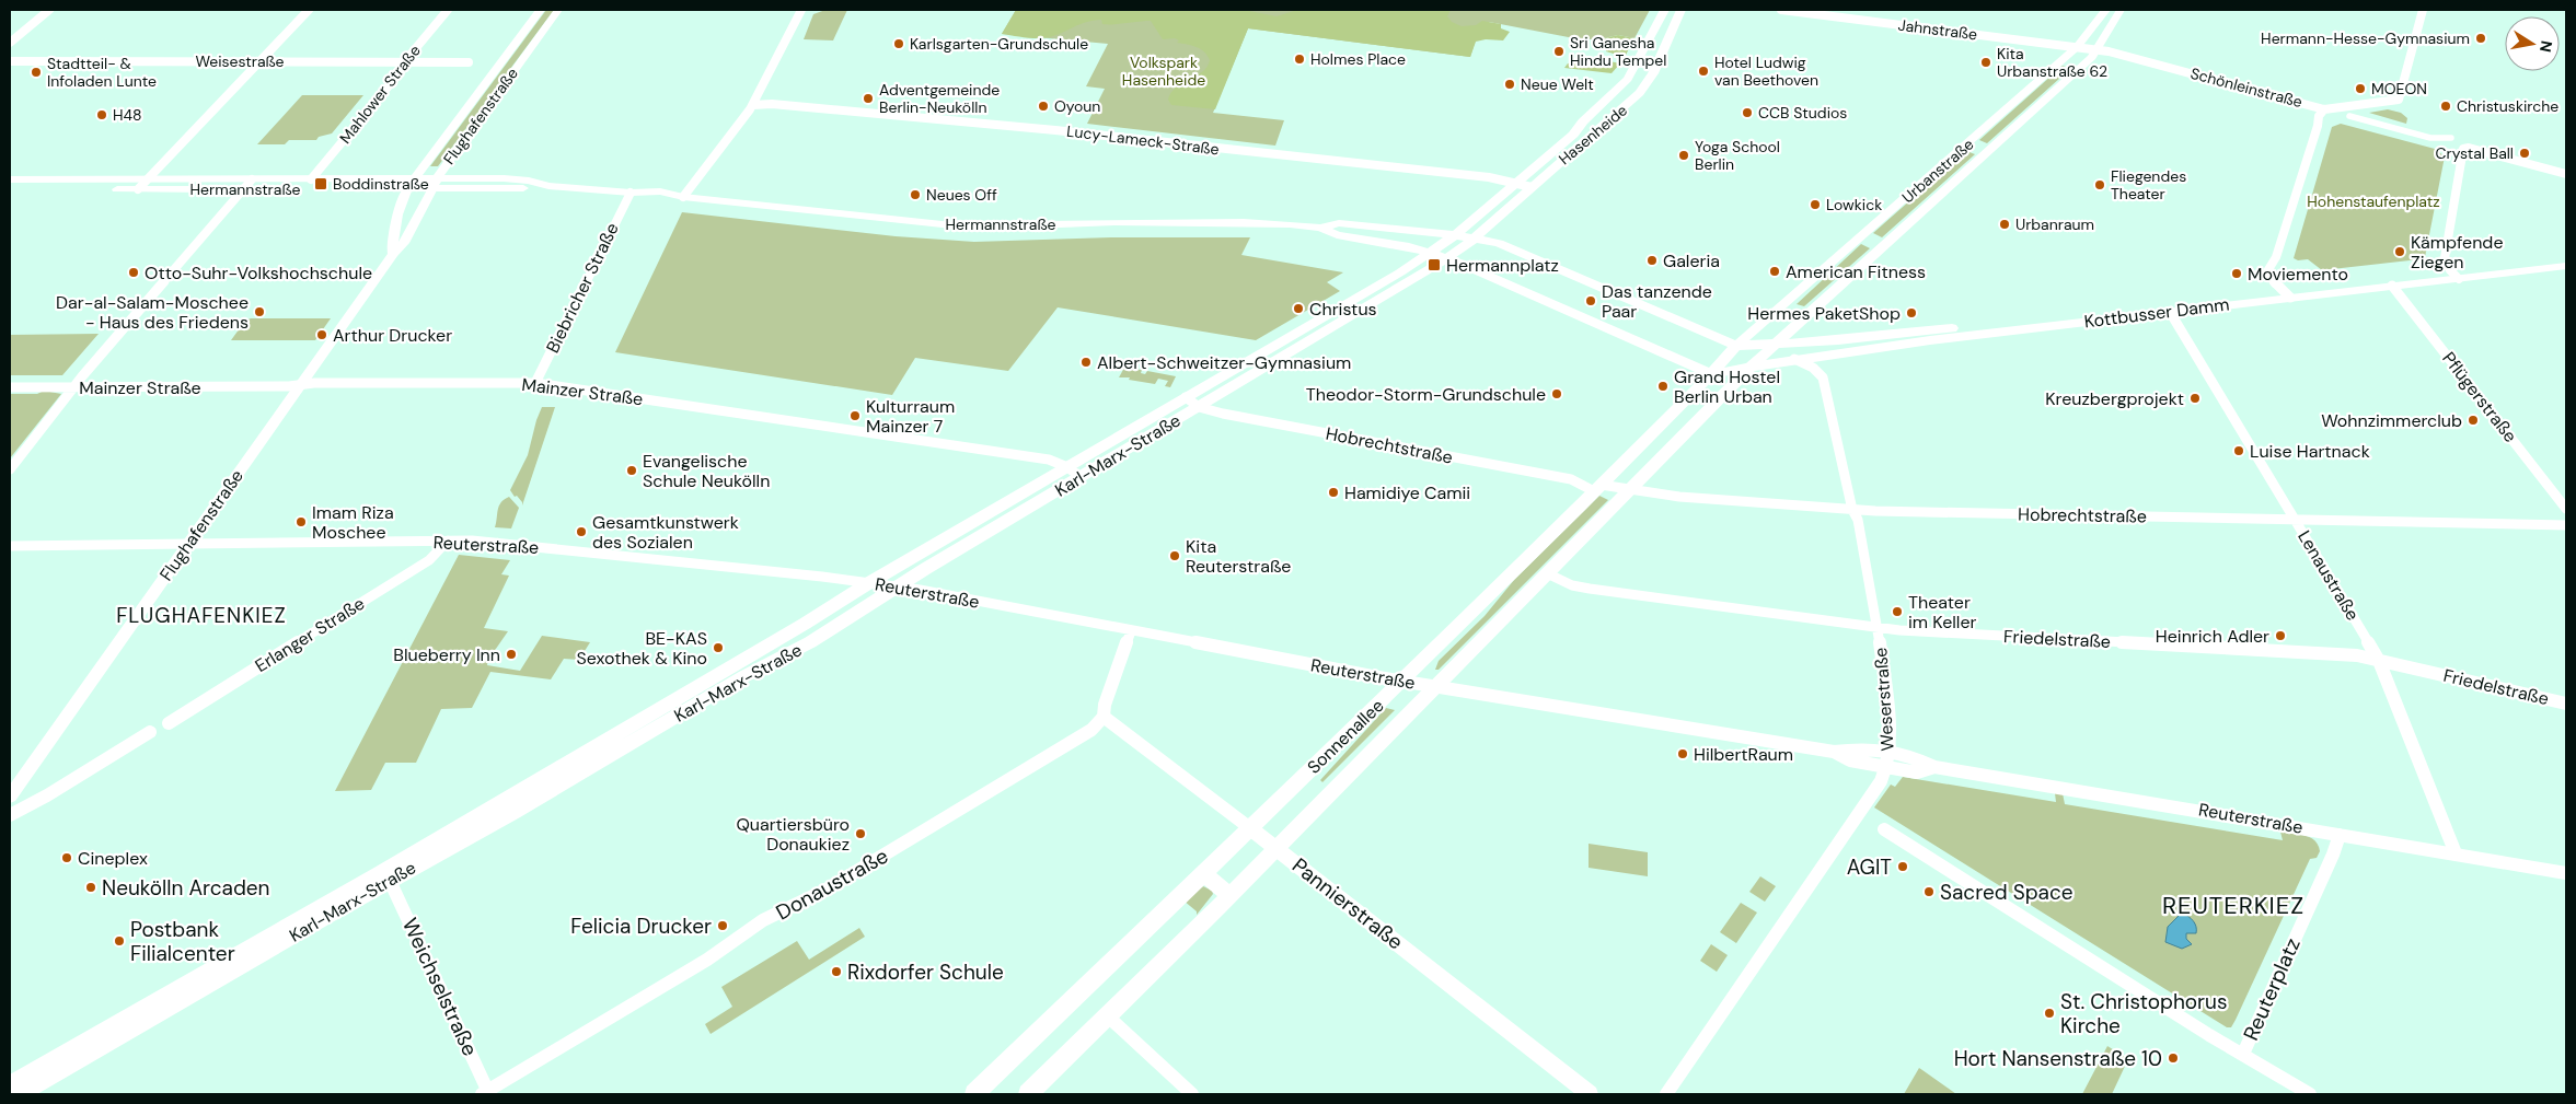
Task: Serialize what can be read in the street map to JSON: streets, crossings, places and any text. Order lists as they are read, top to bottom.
{
  "streets": {
    "main road": [
      "Flughafenstraße",
      "Hasenheide",
      "Urbanstraße",
      "Hermannstraße",
      "Kottbusser Damm",
      "Karl-Marx-Straße",
      "Sonnenallee"
    ],
    "street": [
      "Jahnstraße",
      "Weisestraße",
      "Schönleinstraße",
      "Mahlower Straße",
      "Lucy-Lameck-Straße",
      "Biebricher Straße",
      "Mainzer Straße",
      "Pflügerstraße",
      "Hobrechtstraße",
      "Reuterstraße",
      "Lenaustraße",
      "Erlanger Straße",
      "Friedelstraße",
      "Weserstraße",
      "Donaustraße",
      "Pannierstraße",
      "Weichselstraße",
      "Reuterplatz"
    ]
  },
  "crossings": [
    ["Jahnstraße", "Schönleinstraße"],
    ["Jahnstraße", "Urbanstraße"],
    ["Weisestraße", "Mahlower Straße"],
    ["Schönleinstraße", "Urbanstraße"],
    ["Mahlower Straße", "Hermannstraße"],
    ["Flughafenstraße", "Hermannstraße"],
    ["Flughafenstraße", "Mainzer Straße"],
    ["Flughafenstraße", "Reuterstraße"],
    ["Hasenheide", "Lucy-Lameck-Straße"],
    ["Hasenheide", "Hermannstraße"],
    ["Urbanstraße", "Kottbusser Damm"],
    ["Hermannstraße", "Biebricher Straße"],
    ["Hermannstraße", "Karl-Marx-Straße"],
    ["Biebricher Straße", "Mainzer Straße"],
    ["Kottbusser Damm", "Pflügerstraße"],
    ["Kottbusser Damm", "Lenaustraße"],
    ["Kottbusser Damm", "Weserstraße"],
    ["Kottbusser Damm", "Sonnenallee"],
    ["Mainzer Straße", "Karl-Marx-Straße"],
    ["Hobrechtstraße", "Karl-Marx-Straße"],
    ["Hobrechtstraße", "Lenaustraße"],
    ["Hobrechtstraße", "Weserstraße"],
    ["Hobrechtstraße", "Sonnenallee"],
    ["Karl-Marx-Straße", "Reuterstraße"],
    ["Karl-Marx-Straße", "Weichselstraße"],
    ["Reuterstraße", "Lenaustraße"],
    ["Reuterstraße", "Erlanger Straße"],
    ["Reuterstraße", "Weserstraße"],
    ["Reuterstraße", "Sonnenallee"],
    ["Reuterstraße", "Reuterplatz"],
    ["Lenaustraße", "Friedelstraße"],
    ["Friedelstraße", "Weserstraße"],
    ["Friedelstraße", "Sonnenallee"],
    ["Sonnenallee", "Pannierstraße"],
    ["Donaustraße", "Pannierstraße"],
    ["Donaustraße", "Weichselstraße"]
  ],
  "districts": ["FLUGHAFENKIEZ", "REUTERKIEZ"],
  "parks": ["Volkspark Hasenheide", "Hohenstaufenplatz"],
  "places": {
    "other": [
      "Hermann-Hesse-Gymnasium",
      "Karlsgarten-Grundschule",
      "Sri Ganesha Hindu Tempel",
      "Holmes Place",
      "Kita Urbanstraße 62",
      "Hotel Ludwig van Beethoven",
      "Stadtteil- & Infoladen Lunte",
      "Neue Welt",
      "MOEON",
      "Adventgemeinde Berlin-Neukölln",
      "Oyoun",
      "Christuskirche",
      "CCB Studios",
      "H48",
      "Crystal Ball",
      "Yoga School Berlin",
      "Fliegendes Theater",
      "Neues Off",
      "Lowkick",
      "Urbanraum",
      "Kämpfende Ziegen",
      "Galeria",
      "American Fitness",
      "Otto-Suhr-Volkshochschule",
      "Moviemento",
      "Das tanzende Paar",
      "Christus",
      "Dar-al-Salam-Moschee - Haus des Friedens",
      "Hermes PaketShop",
      "Arthur Drucker",
      "Albert-Schweitzer-Gymnasium",
      "Grand Hostel Berlin Urban",
      "Theodor-Storm-Grundschule",
      "Kreuzbergprojekt",
      "Kulturraum Mainzer 7",
      "Wohnzimmerclub",
      "Luise Hartnack",
      "Evangelische Schule Neukölln",
      "Hamidiye Camii",
      "Imam Riza Moschee",
      "Gesamtkunstwerk des Sozialen",
      "Kita Reuterstraße",
      "Theater im Keller",
      "Heinrich Adler",
      "BE-KAS Sexothek & Kino",
      "Blueberry Inn",
      "HilbertRaum",
      "Quartiersbüro Donaukiez",
      "Cineplex",
      "AGIT",
      "Neukölln Arcaden",
      "Sacred Space",
      "Felicia Drucker",
      "Postbank Filialcenter",
      "Rixdorfer Schule",
      "St. Christophorus Kirche",
      "Hort Nansenstraße 10"
    ],
    "transit": ["Boddinstraße", "Hermannplatz"]
  },
  "north": "right"
}
